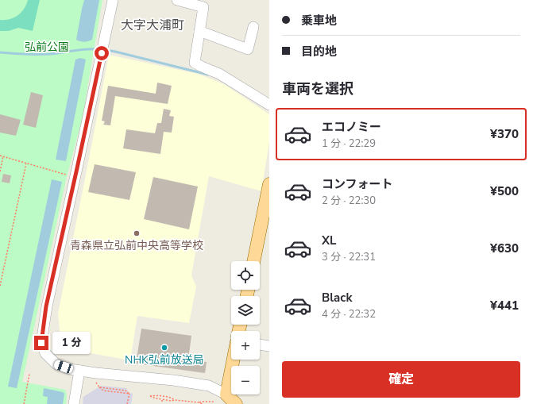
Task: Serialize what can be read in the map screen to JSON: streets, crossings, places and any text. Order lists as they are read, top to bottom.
{
  "districts": ["大字大浦町"],
  "parks": ["弘前公園"],
  "places": ["青森県立弘前中央高等学校", "NHK弘前放送局"],
  "page": {
    "banner": ["乗車地", "目的地"],
    "heading": "車両を選択",
    "list": [
      {
        "name": "エコノミー",
        "note": "1 分 · 22:29",
        "value": "¥370"
      },
      {
        "name": "コンフォート",
        "note": "2 分 · 22:30",
        "value": "¥500"
      },
      {
        "name": "XL",
        "note": "3 分 · 22:31",
        "value": "¥630"
      },
      {
        "name": "Black",
        "note": "4 分 · 22:32",
        "value": "¥441"
      }
    ],
    "map_buttons": ["+", "−"],
    "bubble": "1 分",
    "buttons": "確定"
  }
}
